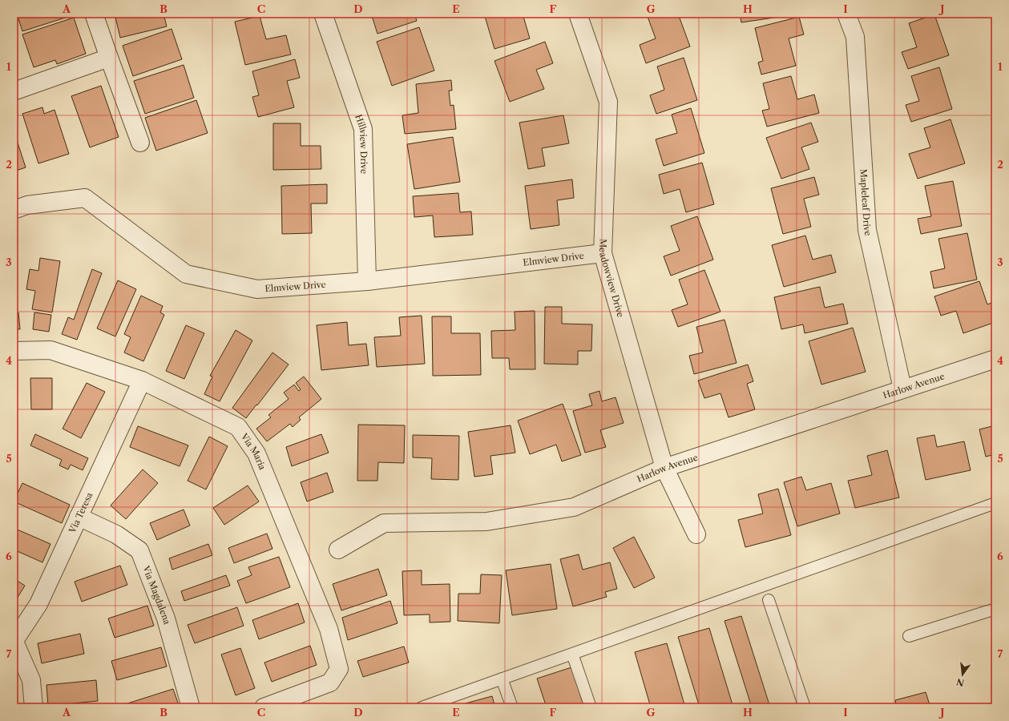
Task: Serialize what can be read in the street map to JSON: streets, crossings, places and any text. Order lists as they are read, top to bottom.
{
  "streets": {
    "street": [
      "Hillview Drive",
      "Mapleleaf Drive",
      "Elmview Drive",
      "Meadowview Drive",
      "Harlow Avenue",
      "Via Maria",
      "Via Teresa",
      "Via Magdalena"
    ]
  },
  "crossings": [
    ["Hillview Drive", "Elmview Drive"],
    ["Mapleleaf Drive", "Harlow Avenue"],
    ["Elmview Drive", "Meadowview Drive"],
    ["Meadowview Drive", "Harlow Avenue"],
    ["Via Maria", "Via Teresa"],
    ["Via Teresa", "Via Magdalena"]
  ],
  "north": "bottom",
  "grid": {
    "columns": [
      "A",
      "B",
      "C",
      "D",
      "E",
      "F",
      "G",
      "H",
      "I",
      "J"
    ],
    "rows": [
      "1",
      "2",
      "3",
      "4",
      "5",
      "6",
      "7"
    ]
  }
}
